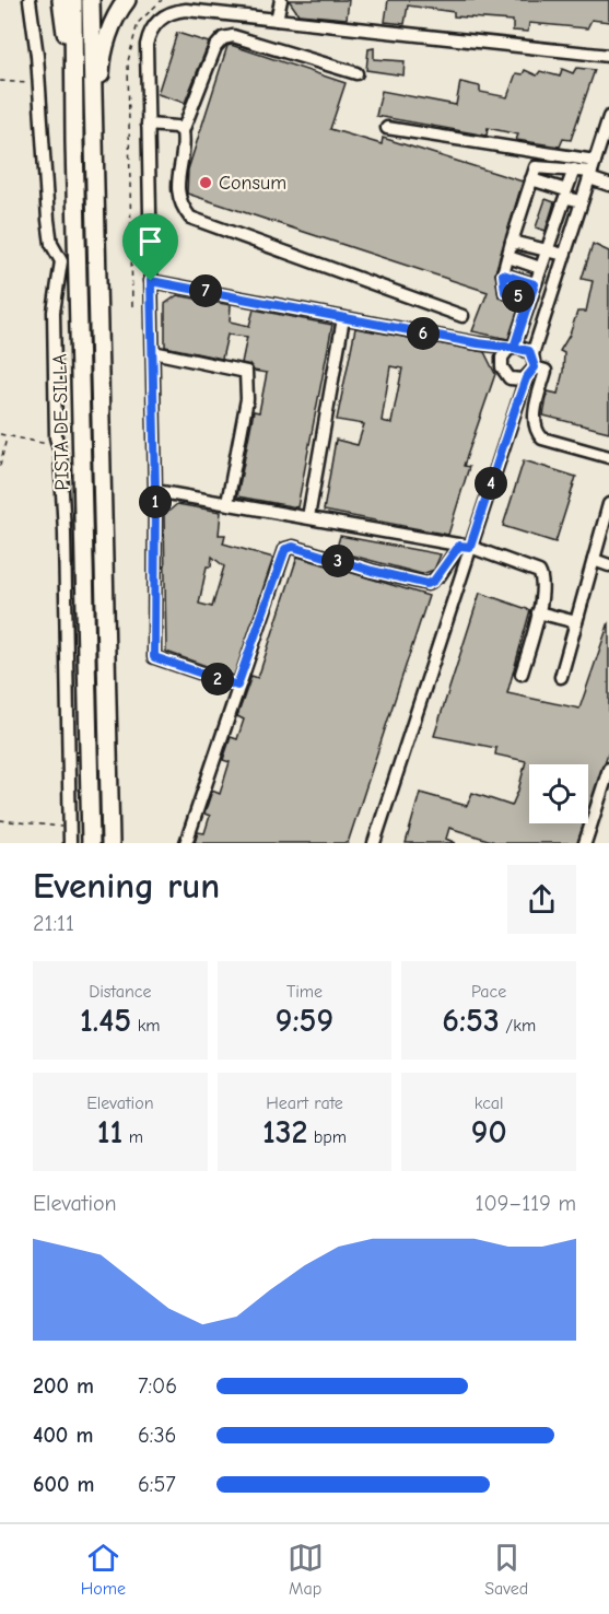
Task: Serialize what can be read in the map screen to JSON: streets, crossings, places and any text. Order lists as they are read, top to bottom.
{
  "streets": {
    "highway": ["PISTA DE SILLA"]
  },
  "places": ["Consum"],
  "page": {
    "pins": [
      "7",
      "5",
      "6",
      "4",
      "1",
      "3",
      "2"
    ],
    "heading": ["Evening run", "21:11"],
    "stats": [
      ["Distance", "1.45 km"],
      ["Time", "9:59"],
      ["Pace", "6:53 /km"],
      ["Elevation", "11 m"],
      ["Heart rate", "132 bpm"],
      ["kcal", "90"]
    ],
    "chart": ["Elevation", "109–119 m"],
    "list": [
      {
        "name": "200 m",
        "note": "7:06"
      },
      {
        "name": "400 m",
        "note": "6:36"
      },
      {
        "name": "600 m",
        "note": "6:57"
      }
    ],
    "tabs": ["Home", "Map", "Saved"]
  }
}
